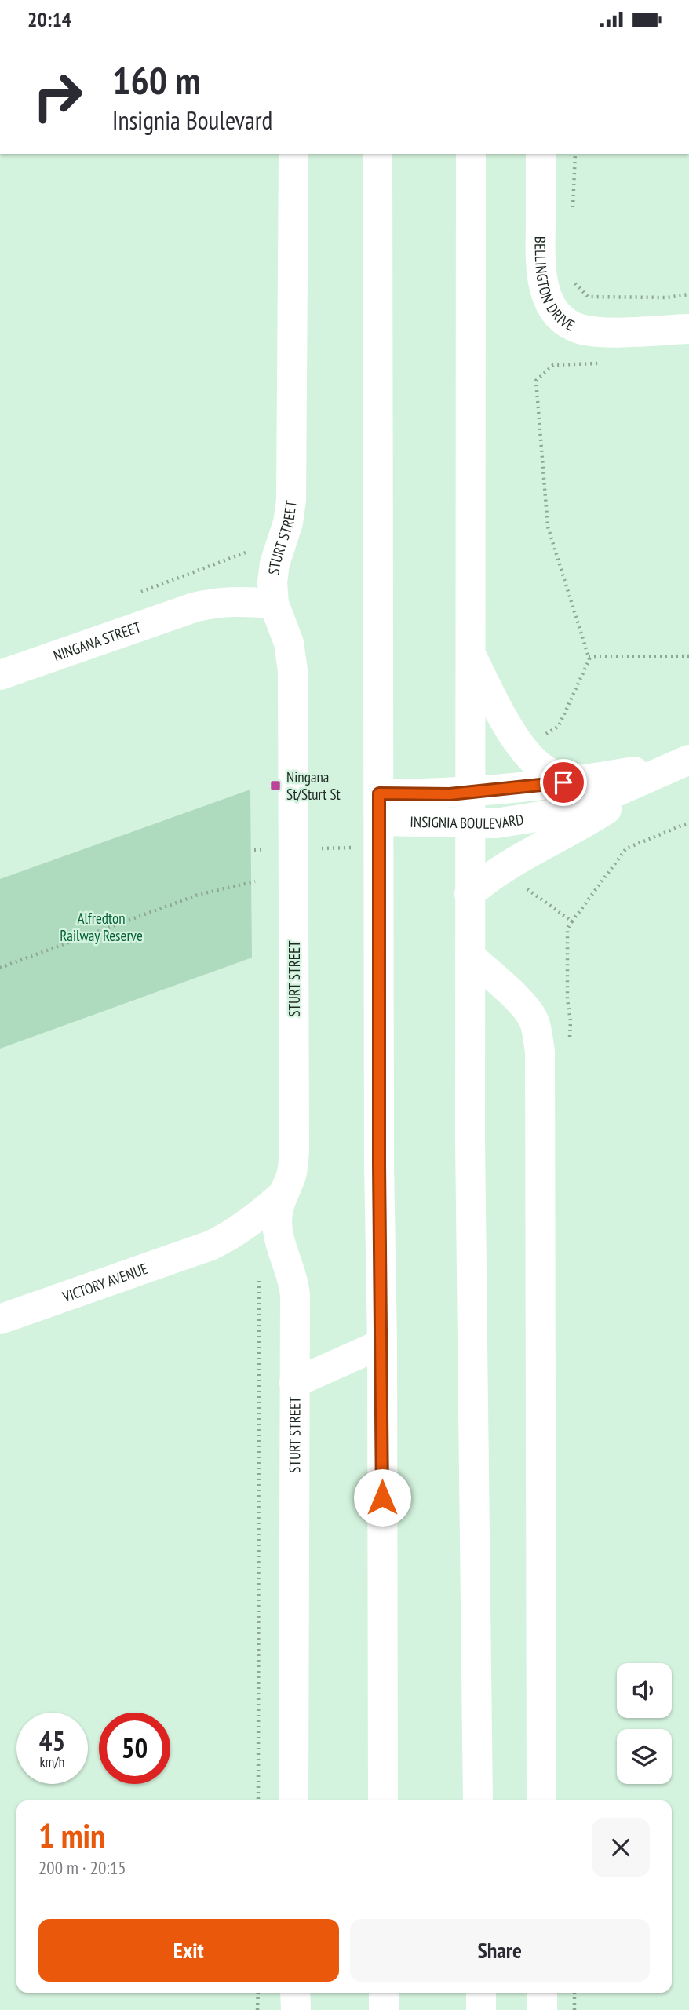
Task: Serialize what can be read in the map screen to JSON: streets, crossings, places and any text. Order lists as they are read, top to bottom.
{
  "streets": {
    "street": [
      "BELLINGTON DRIVE",
      "STURT STREET",
      "NINGANA STREET",
      "INSIGNIA BOULEVARD",
      "VICTORY AVENUE"
    ]
  },
  "crossings": [
    ["STURT STREET", "NINGANA STREET"],
    ["STURT STREET", "VICTORY AVENUE"]
  ],
  "parks": ["Alfredton Railway Reserve"],
  "places": {
    "transit": ["Ningana St/Sturt St"]
  },
  "page": {
    "status": "20:14",
    "turn": ["160 m", "Insignia Boulevard"],
    "speed": "45 km/h",
    "limit": "50",
    "heading": ["1 min", "200 m · 20:15"],
    "buttons": ["Exit", "Share"]
  }
}
